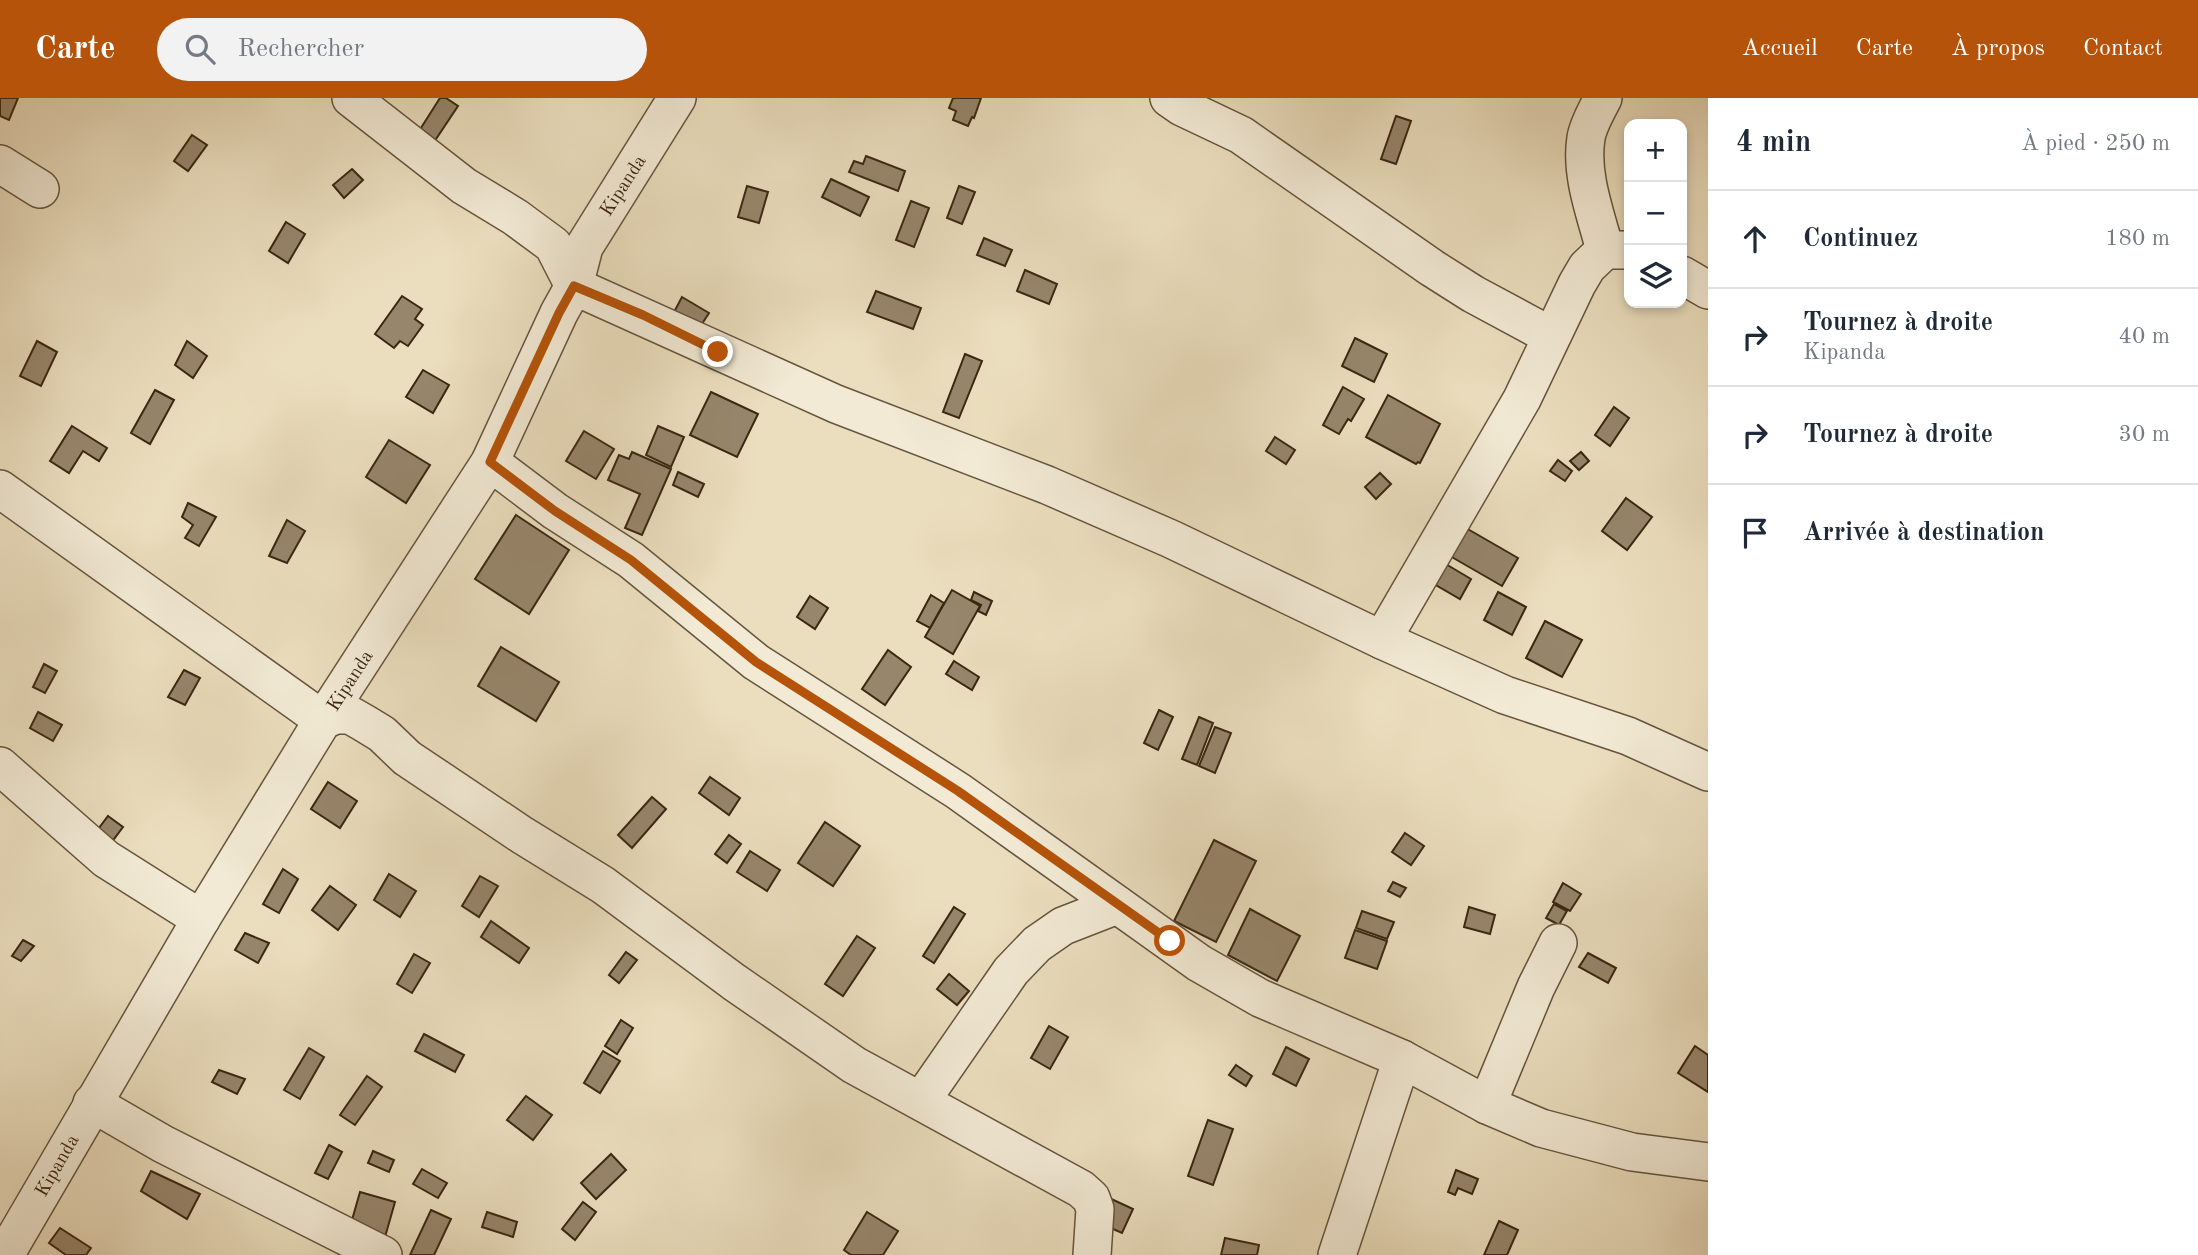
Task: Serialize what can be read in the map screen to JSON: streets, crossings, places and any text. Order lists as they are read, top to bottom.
{
  "streets": {
    "street": ["Kipanda"]
  },
  "page": {
    "header": "Carte",
    "search": "Rechercher",
    "nav": [
      "Accueil",
      "Carte",
      "À propos",
      "Contact"
    ],
    "heading": ["4 min", "À pied · 250 m"],
    "map_buttons": ["+", "−"],
    "list": [
      ["Continuez", "180 m"],
      ["Tournez à droite", "Kipanda", "40 m"],
      ["Tournez à droite", "30 m"],
      "Arrivée à destination"
    ]
  }
}
